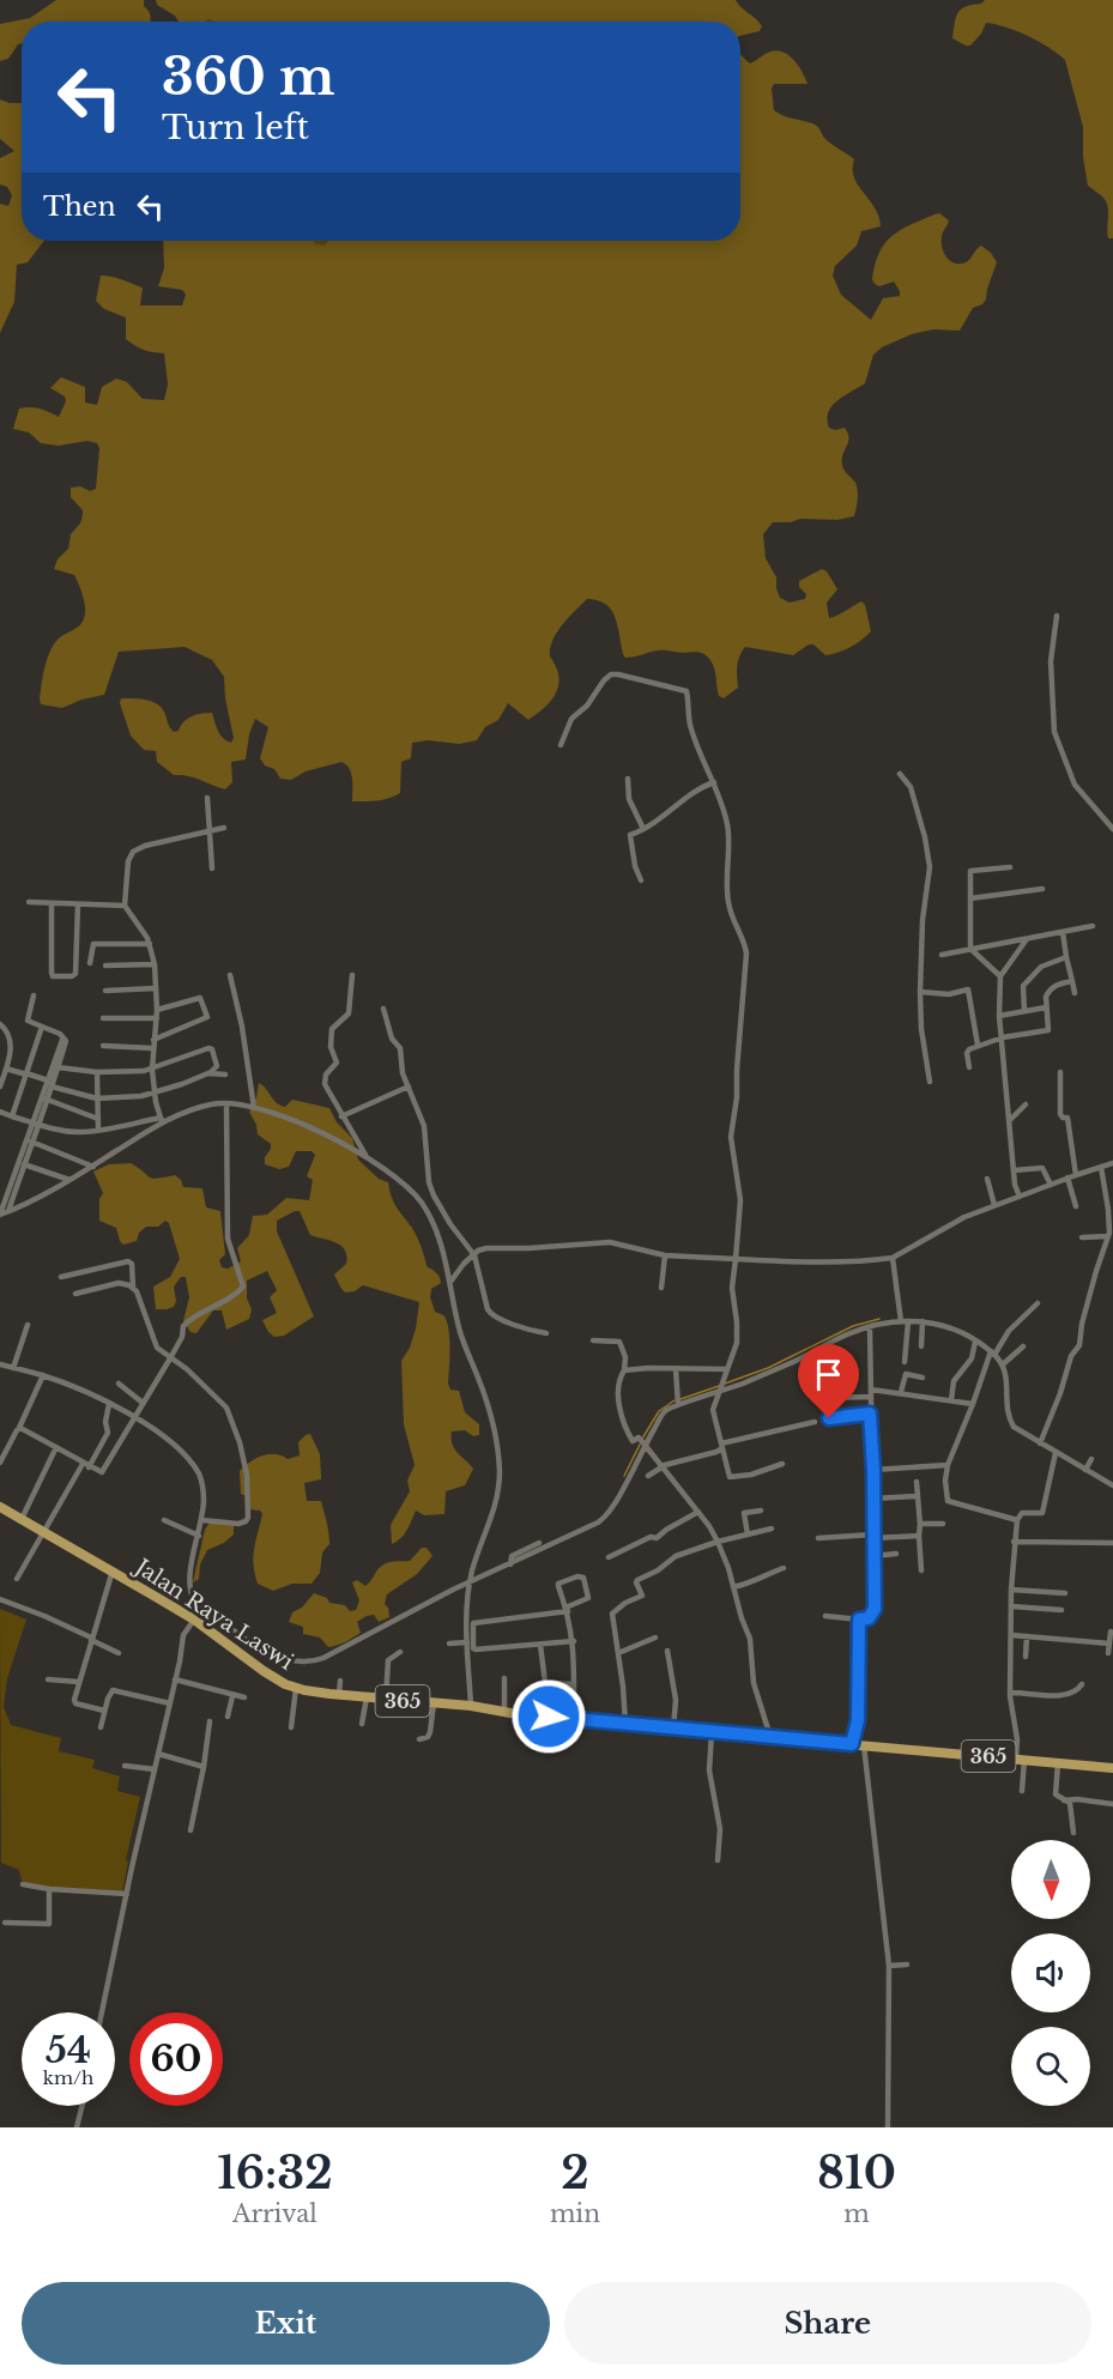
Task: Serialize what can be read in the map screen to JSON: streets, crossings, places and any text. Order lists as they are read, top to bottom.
{
  "streets": {
    "main road": ["Jalan Raya Laswi", "365"]
  },
  "north": "bottom",
  "page": {
    "turn": ["360 m", "Turn left"],
    "then": "Then",
    "speed": "54 km/h",
    "limit": "60",
    "eta": [
      "16:32",
      "Arrival",
      "2",
      "min",
      "810",
      "m"
    ],
    "buttons": ["Exit", "Share"]
  }
}
